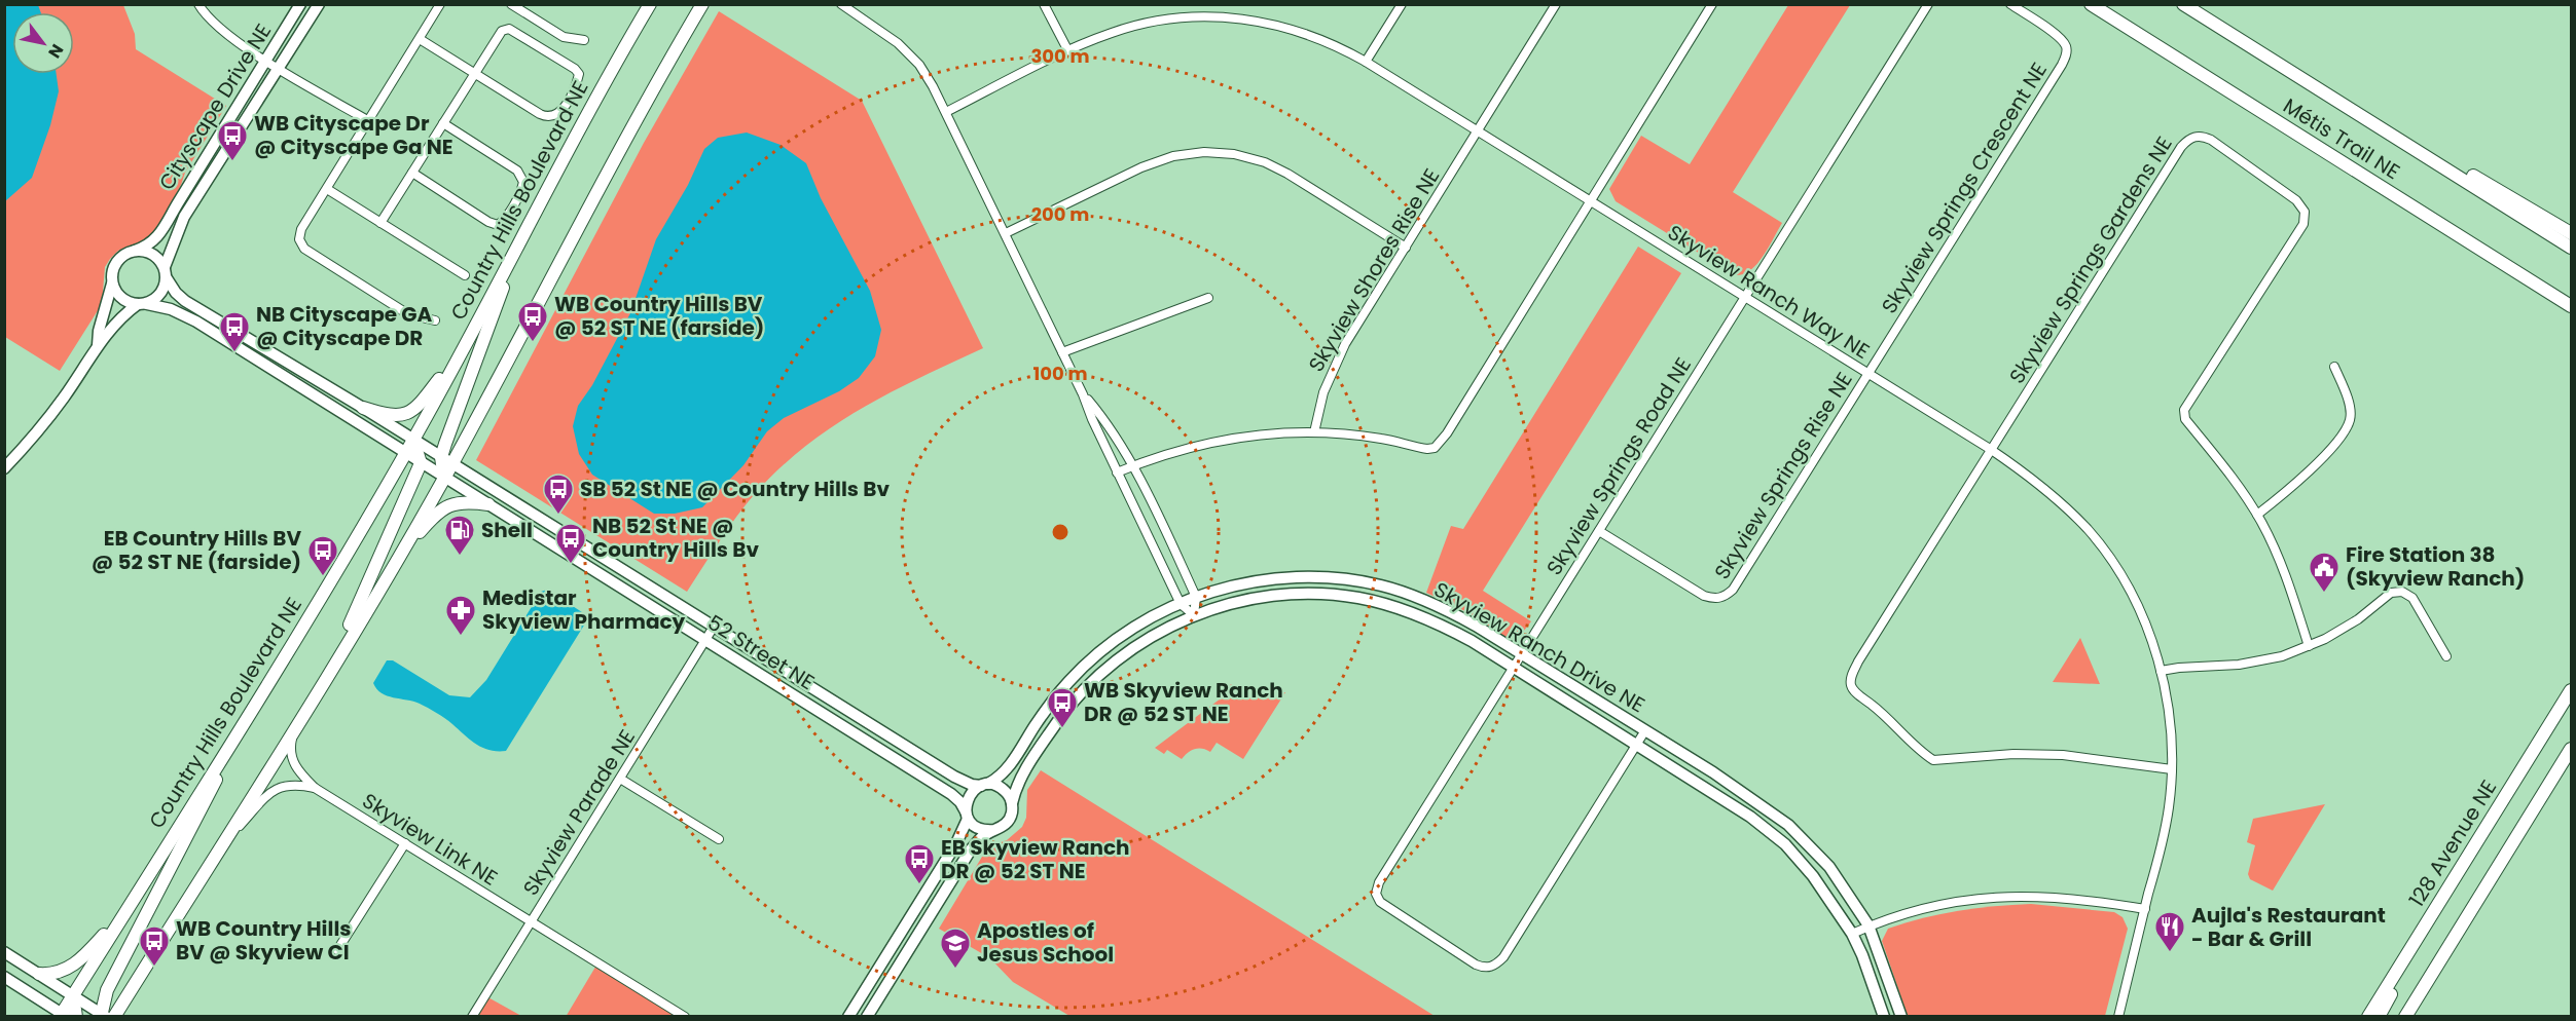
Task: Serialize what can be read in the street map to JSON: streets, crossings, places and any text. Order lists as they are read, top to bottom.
{
  "streets": {
    "main road": ["Métis Trail NE", "Country Hills Boulevard NE", "128 Avenue NE"],
    "street": [
      "Cityscape Drive NE",
      "Skyview Springs Crescent NE",
      "Skyview Springs Gardens NE",
      "Skyview Shores Rise NE",
      "Skyview Ranch Way NE",
      "Skyview Springs Road NE",
      "Skyview Springs Rise NE",
      "Skyview Ranch Drive NE",
      "52 Street NE",
      "Skyview Parade NE",
      "Skyview Link NE"
    ]
  },
  "crossings": [
    ["Cityscape Drive NE", "52 Street NE"],
    ["Skyview Springs Crescent NE", "Skyview Ranch Way NE"],
    ["Skyview Springs Crescent NE", "Skyview Springs Rise NE"],
    ["Country Hills Boulevard NE", "52 Street NE"],
    ["Skyview Springs Gardens NE", "Skyview Ranch Way NE"],
    ["Skyview Shores Rise NE", "Skyview Ranch Way NE"],
    ["Skyview Ranch Way NE", "Skyview Springs Road NE"],
    ["Skyview Ranch Way NE", "Skyview Springs Rise NE"],
    ["Skyview Springs Road NE", "Skyview Springs Rise NE"],
    ["Skyview Springs Road NE", "Skyview Ranch Drive NE"],
    ["Skyview Ranch Drive NE", "52 Street NE"],
    ["52 Street NE", "Skyview Parade NE"],
    ["Skyview Parade NE", "Skyview Link NE"]
  ],
  "places": {
    "bus stop": [
      "WB Cityscape Dr @ Cityscape Ga NE",
      "WB Country Hills BV @ 52 ST NE (farside)",
      "NB Cityscape GA @ Cityscape DR",
      "SB 52 St NE @ Country Hills Bv",
      "NB 52 St NE @ Country Hills Bv",
      "EB Country Hills BV @ 52 ST NE (farside)",
      "WB Skyview Ranch DR @ 52 ST NE",
      "EB Skyview Ranch DR @ 52 ST NE",
      "WB Country Hills BV @ Skyview CI"
    ],
    "fuel station": ["Shell"],
    "public building": ["Fire Station 38 (Skyview Ranch)"],
    "pharmacy": ["Medistar Skyview Pharmacy"],
    "restaurant": ["Aujla's Restaurant - Bar & Grill"],
    "school or university": ["Apostles of Jesus School"]
  },
  "north": "bottom right",
  "rings": ["300 m", "200 m", "100 m"]
}
